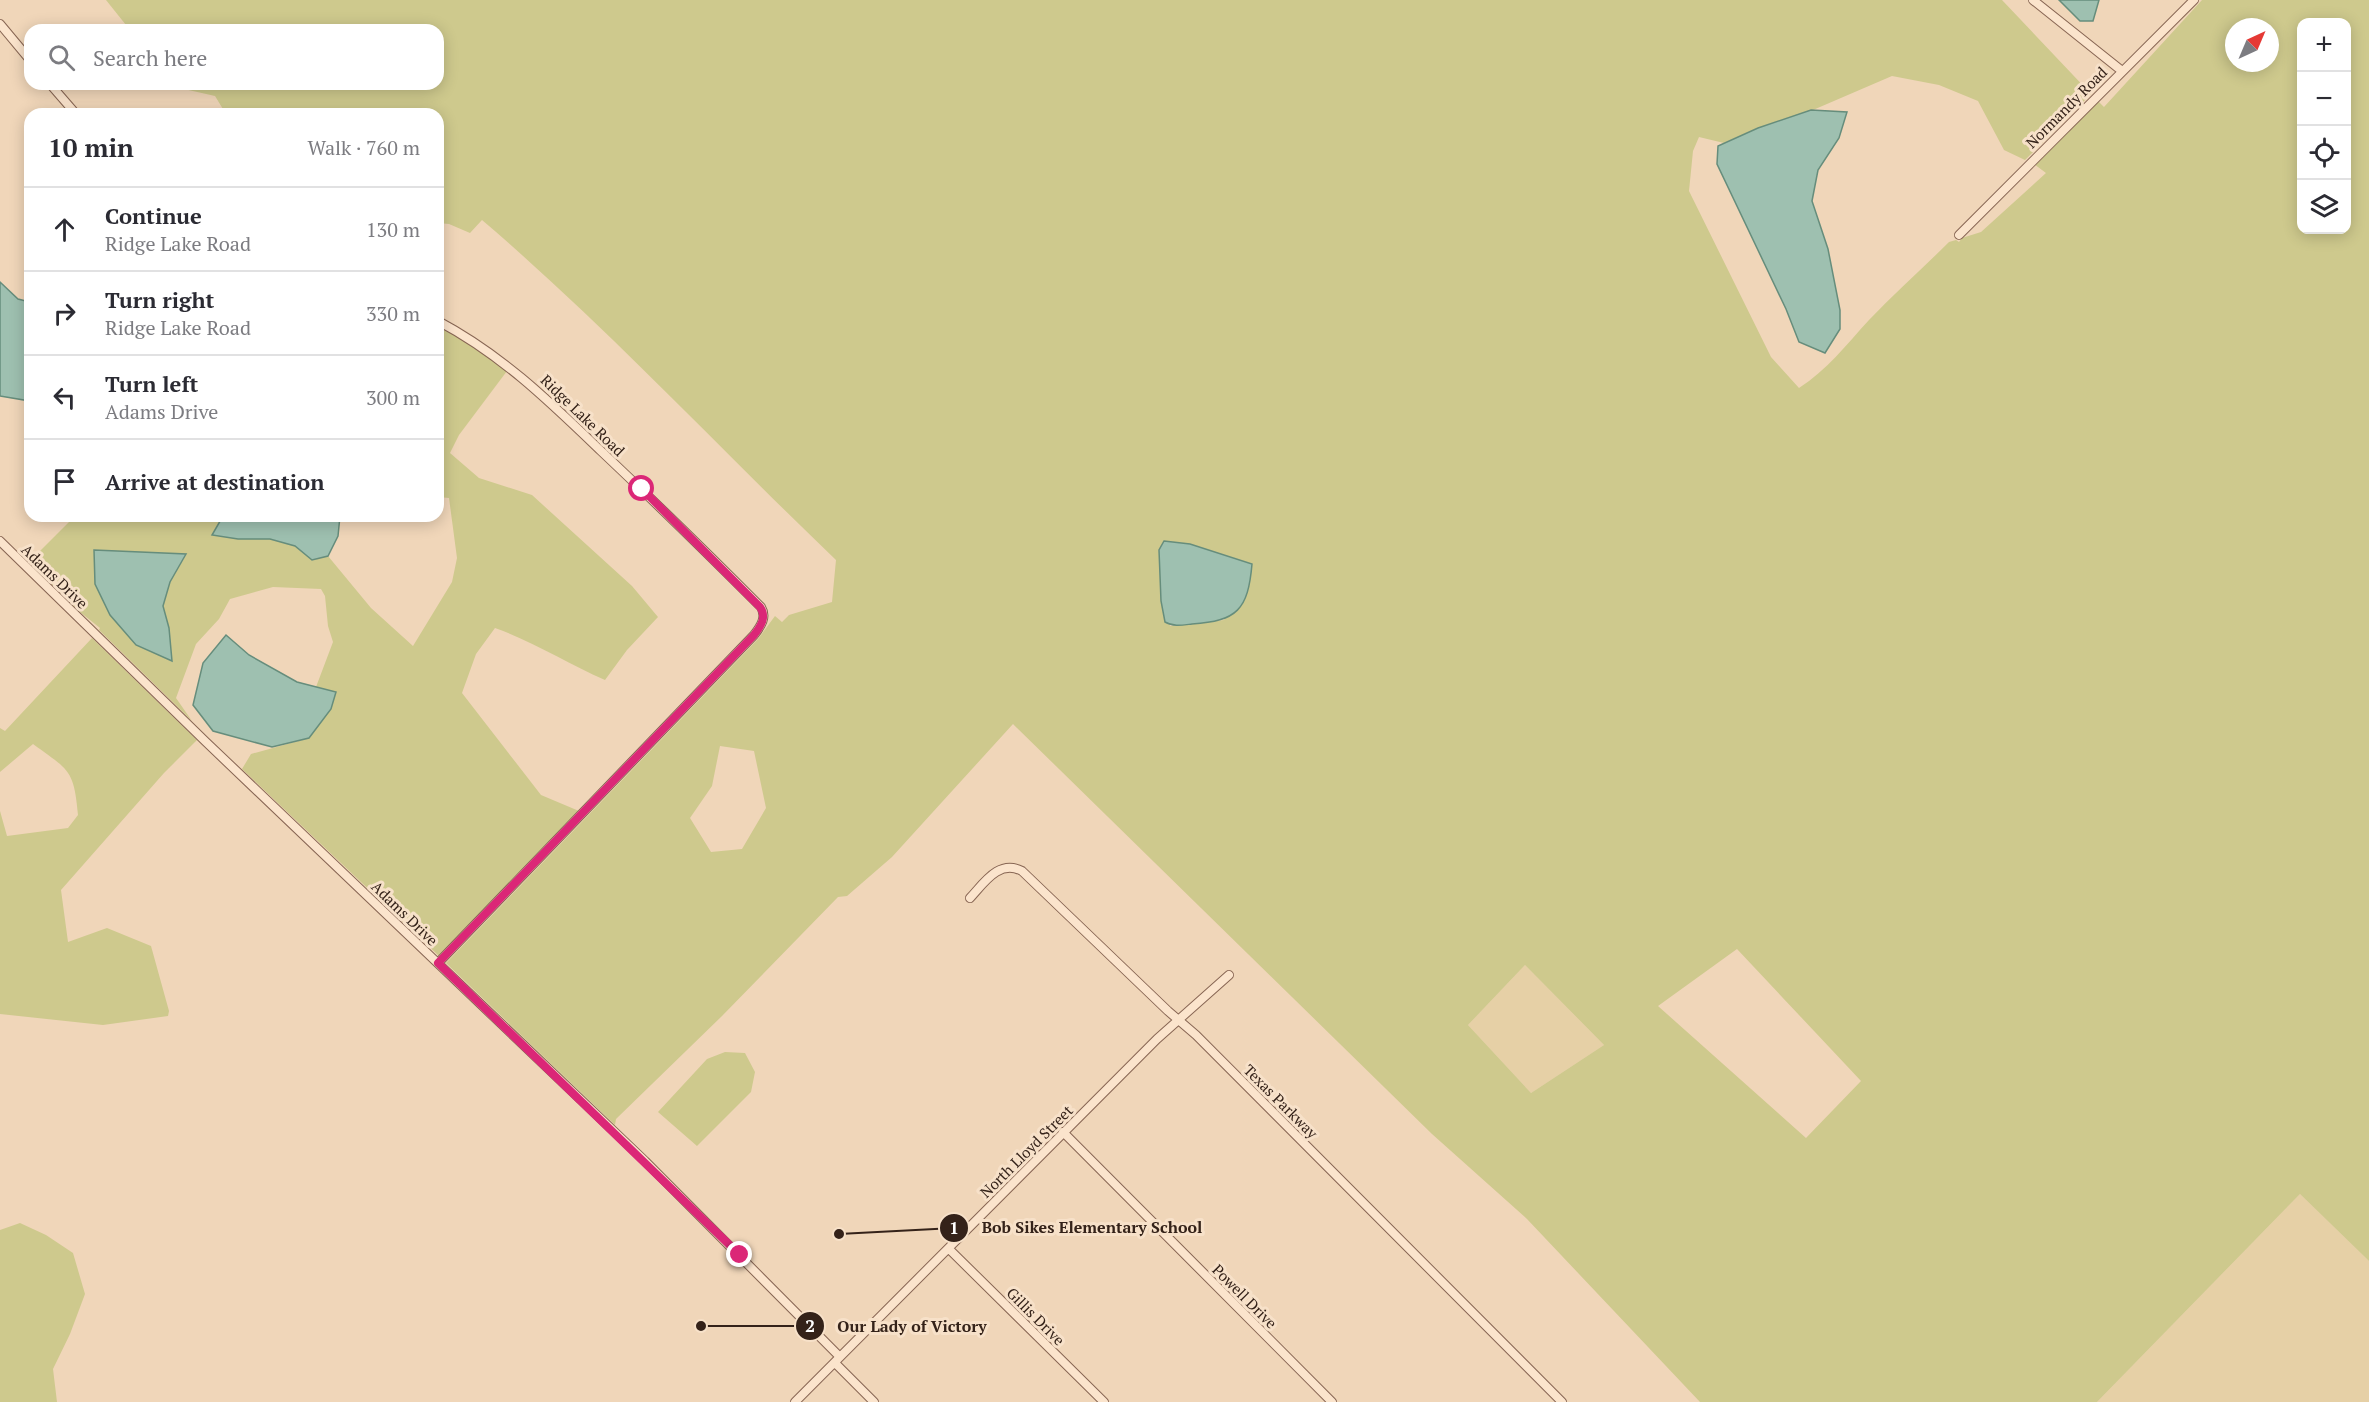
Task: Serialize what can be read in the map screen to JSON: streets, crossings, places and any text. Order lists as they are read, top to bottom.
{
  "streets": {
    "street": [
      "Normandy Road",
      "Ridge Lake Road",
      "Adams Drive",
      "Texas Parkway",
      "North Lloyd Street",
      "Powell Drive",
      "Gillis Drive"
    ]
  },
  "crossings": [
    ["Ridge Lake Road", "Adams Drive"],
    ["Adams Drive", "North Lloyd Street"],
    ["Texas Parkway", "North Lloyd Street"],
    ["North Lloyd Street", "Powell Drive"],
    ["North Lloyd Street", "Gillis Drive"]
  ],
  "places": ["Bob Sikes Elementary School", "Our Lady of Victory"],
  "north": "top right",
  "page": {
    "map_buttons": ["+", "−"],
    "search": "Search here",
    "heading": ["10 min", "Walk · 760 m"],
    "list": [
      ["Continue", "Ridge Lake Road", "130 m"],
      ["Turn right", "Ridge Lake Road", "330 m"],
      ["Turn left", "Adams Drive", "300 m"],
      "Arrive at destination"
    ]
  }
}
